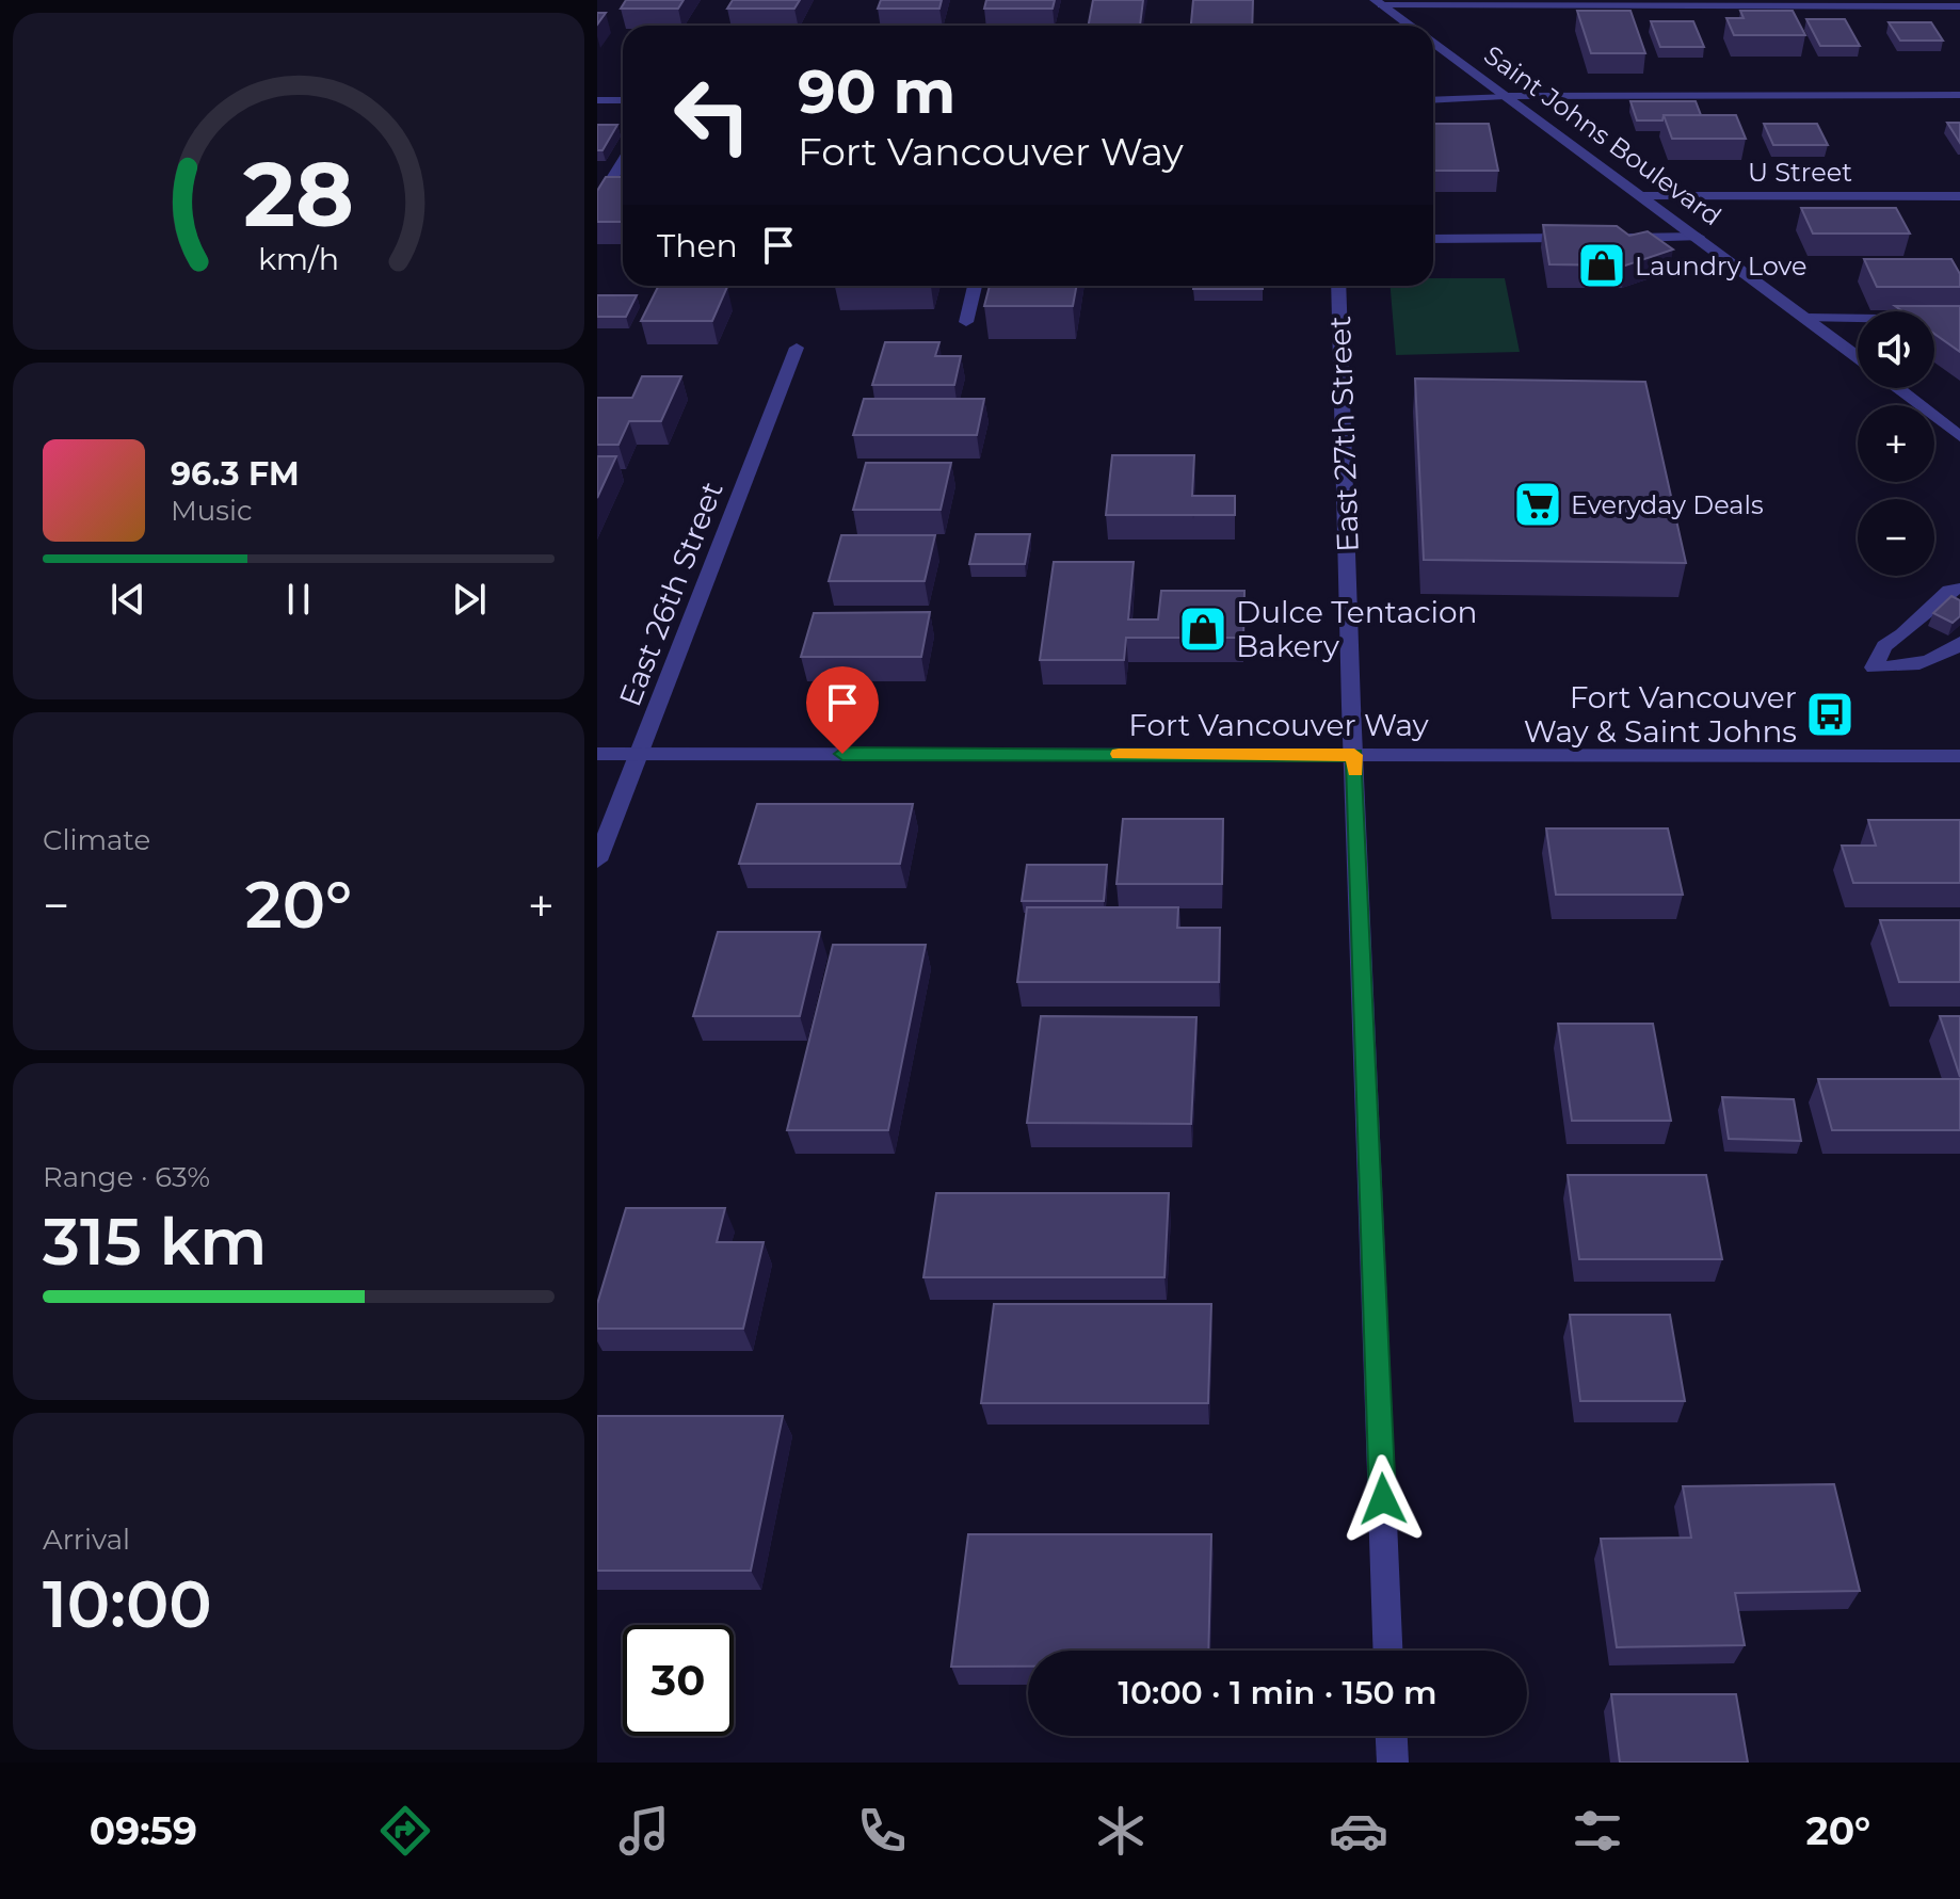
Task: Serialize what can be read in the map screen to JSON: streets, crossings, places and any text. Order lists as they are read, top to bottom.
{
  "streets": {
    "street": [
      "Saint Johns Boulevard",
      "U Street",
      "East 27th Street",
      "East 26th Street",
      "Fort Vancouver Way"
    ]
  },
  "crossings": [
    ["Saint Johns Boulevard", "U Street"],
    ["East 27th Street", "Fort Vancouver Way"],
    ["East 26th Street", "Fort Vancouver Way"]
  ],
  "places": {
    "shop": ["Laundry Love", "Dulce Tentacion Bakery"],
    "supermarket": ["Everyday Deals"],
    "bus stop": ["Fort Vancouver Way & Saint Johns"]
  },
  "page": {
    "turn": ["90 m", "Fort Vancouver Way"],
    "then": "Then",
    "map_buttons": ["+", "−"],
    "song": ["96.3 FM", "Music"],
    "tile": [
      "Climate",
      ["Range · 63%", "315 km"],
      ["Arrival", "10:00"]
    ],
    "heat": ["−", "20°", "+"],
    "limit": "30",
    "trip": "10:00 · 1 min · 150 m",
    "tabs": ["09:59", "20°"],
    "gauge": ["28", "km/h"]
  }
}
